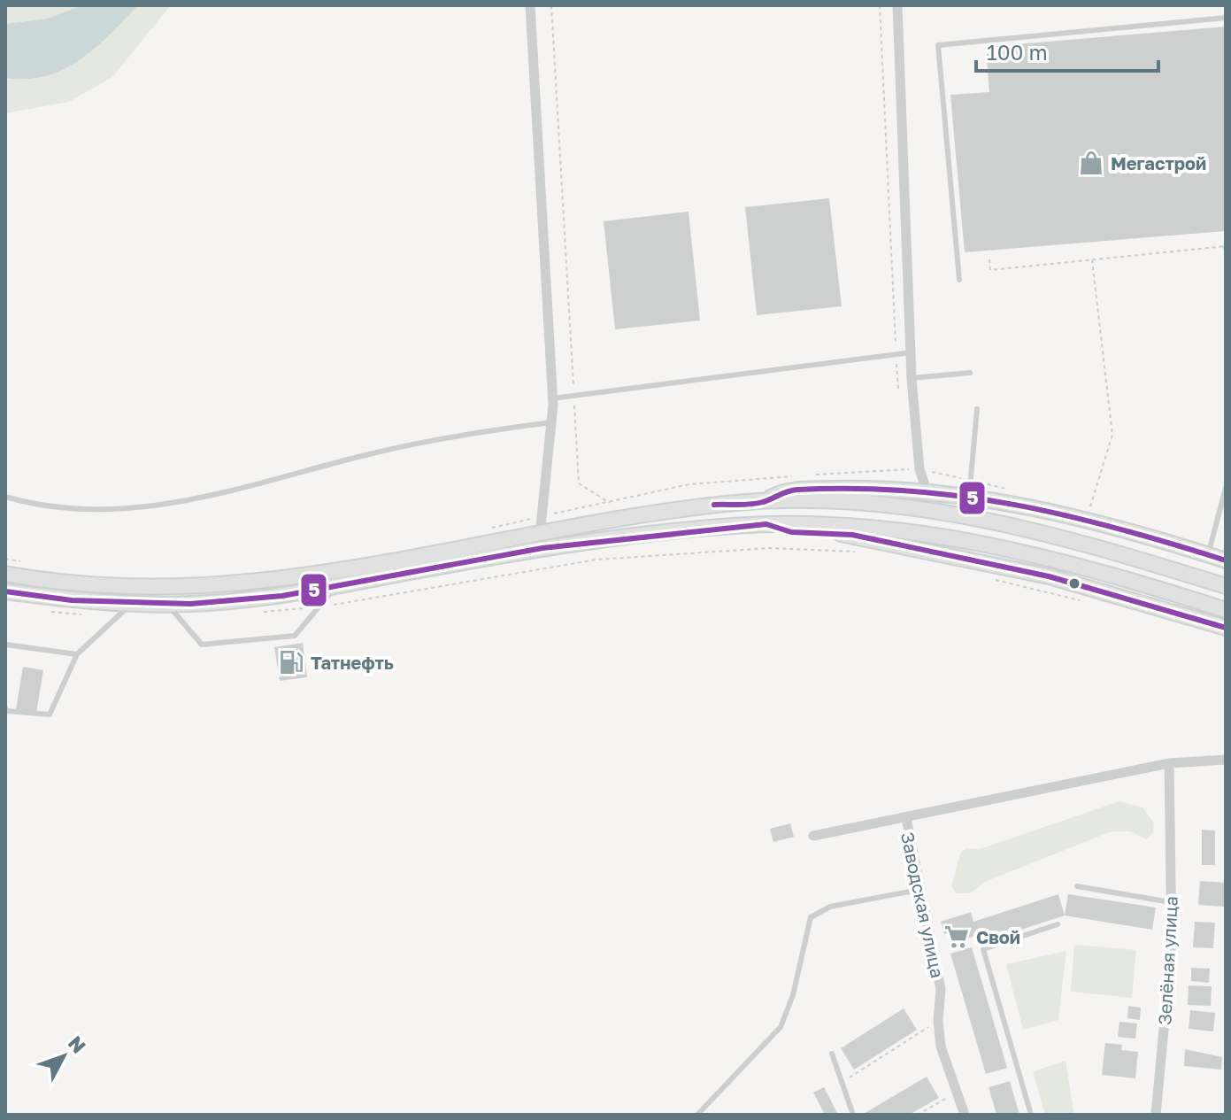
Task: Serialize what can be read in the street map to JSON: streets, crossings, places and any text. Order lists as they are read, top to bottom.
{
  "streets": {
    "street": ["Заводская улица", "Зелёная улица"]
  },
  "places": {
    "shop": ["Мегастрой"],
    "fuel station": ["Татнефть"],
    "supermarket": ["Свой"]
  },
  "lines": ["transit line 5"],
  "scale_bar": "100 m",
  "north": "top right"
}
